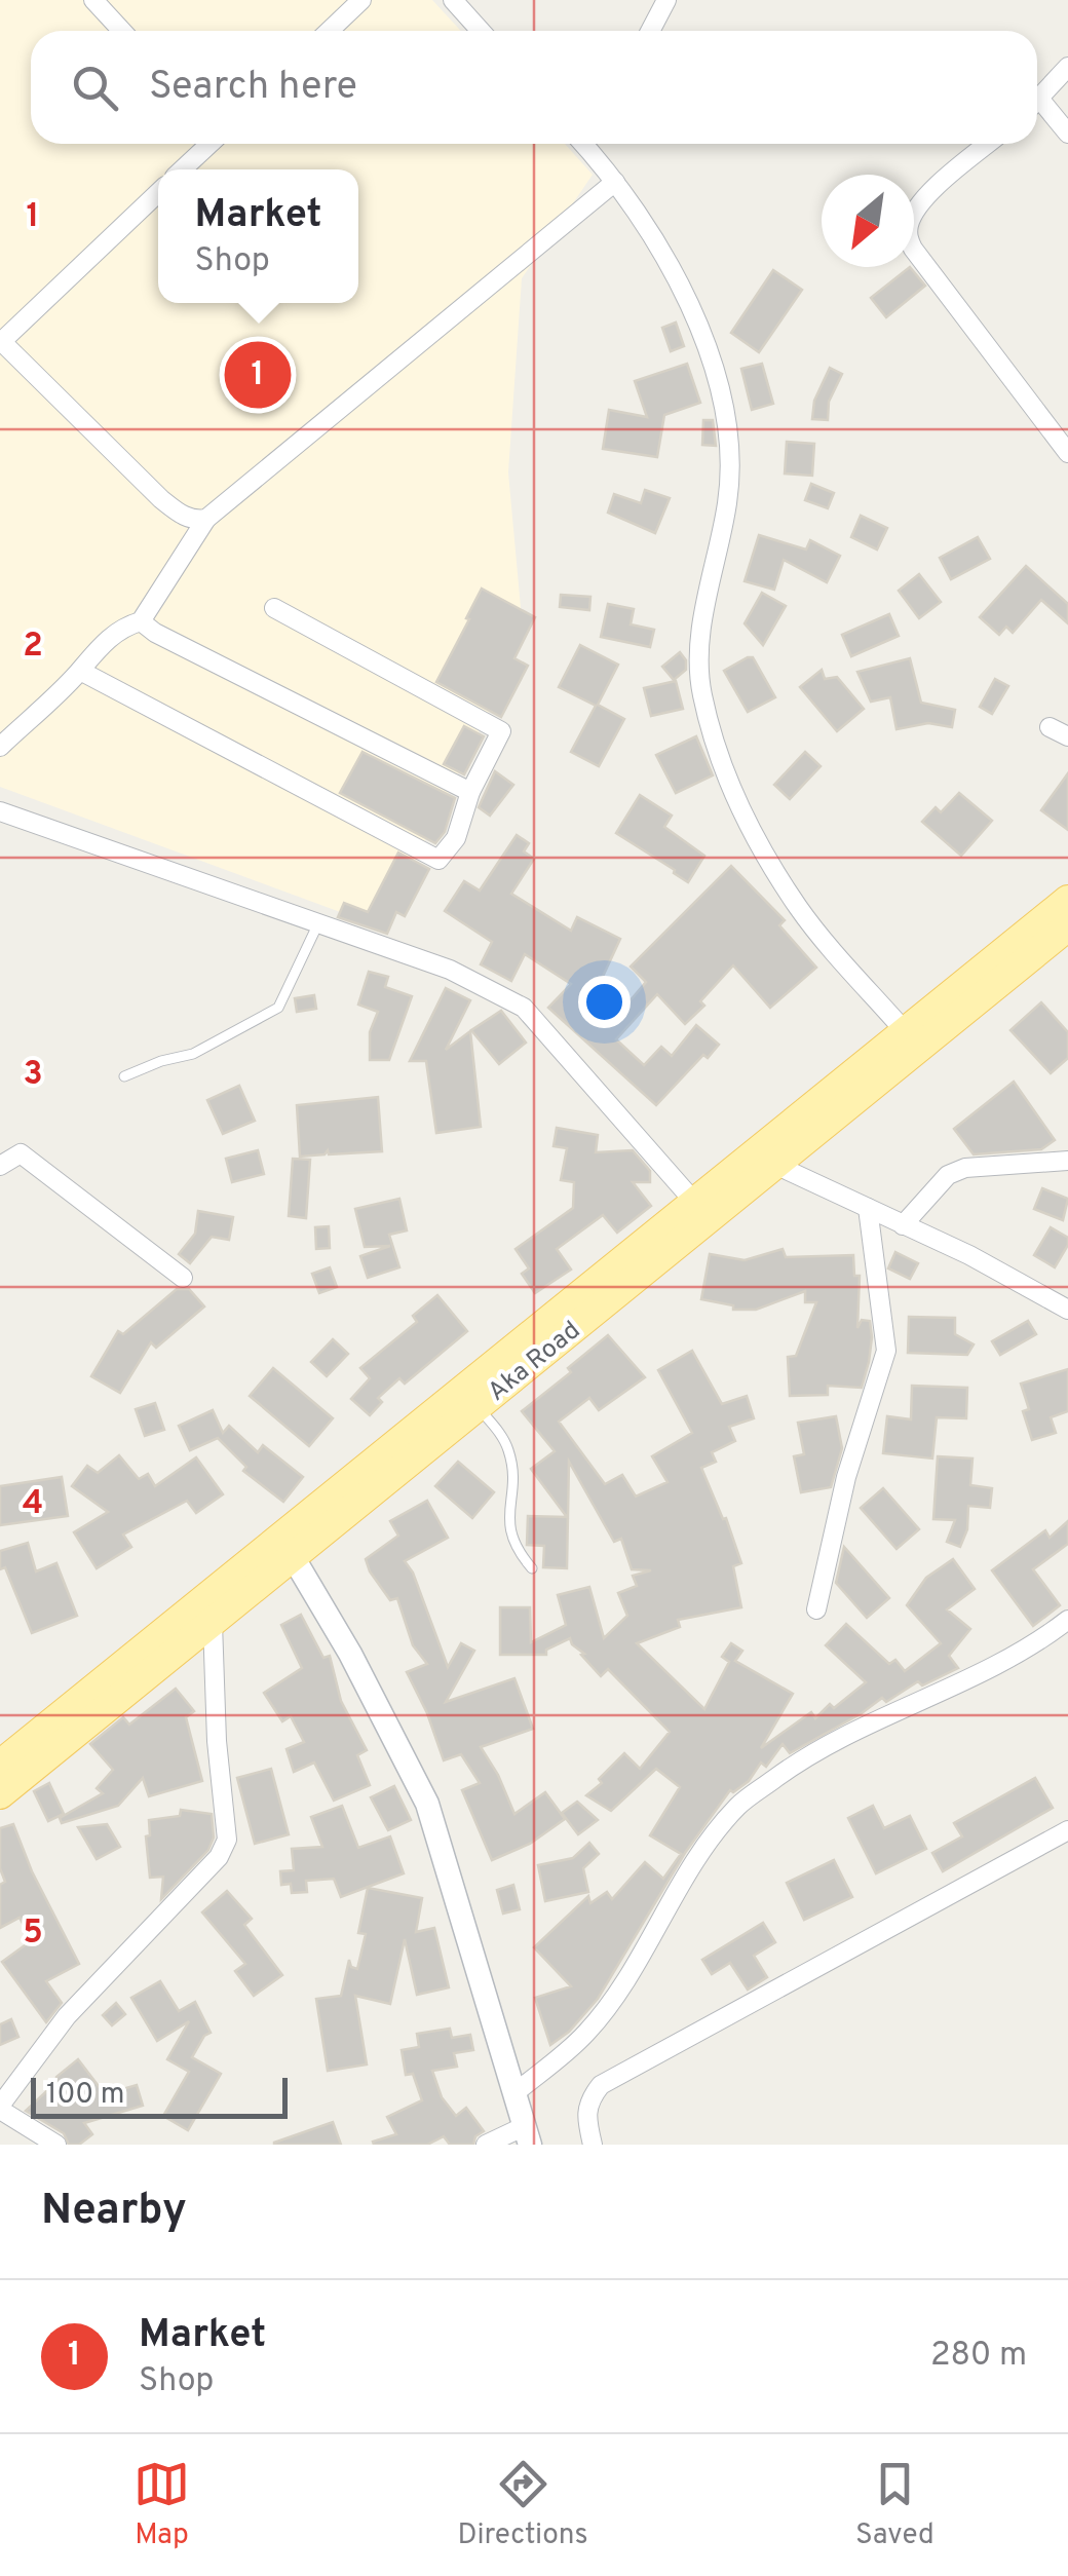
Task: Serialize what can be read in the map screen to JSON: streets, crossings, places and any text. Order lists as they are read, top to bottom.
{
  "streets": {
    "main road": ["Aka Road"]
  },
  "scale_bar": "100 m",
  "north": "bottom left",
  "page": {
    "search": "Search here",
    "popup": ["Market", "Shop"],
    "pins": "1",
    "scale": "100 m",
    "heading": "Nearby",
    "list": [
      {
        "mark": "1",
        "name": "Market",
        "note": "Shop",
        "value": "280 m"
      }
    ],
    "nav": ["Map", "Directions", "Saved"]
  },
  "grid": {
    "rows": [
      "1",
      "2",
      "3",
      "4",
      "5"
    ]
  }
}
